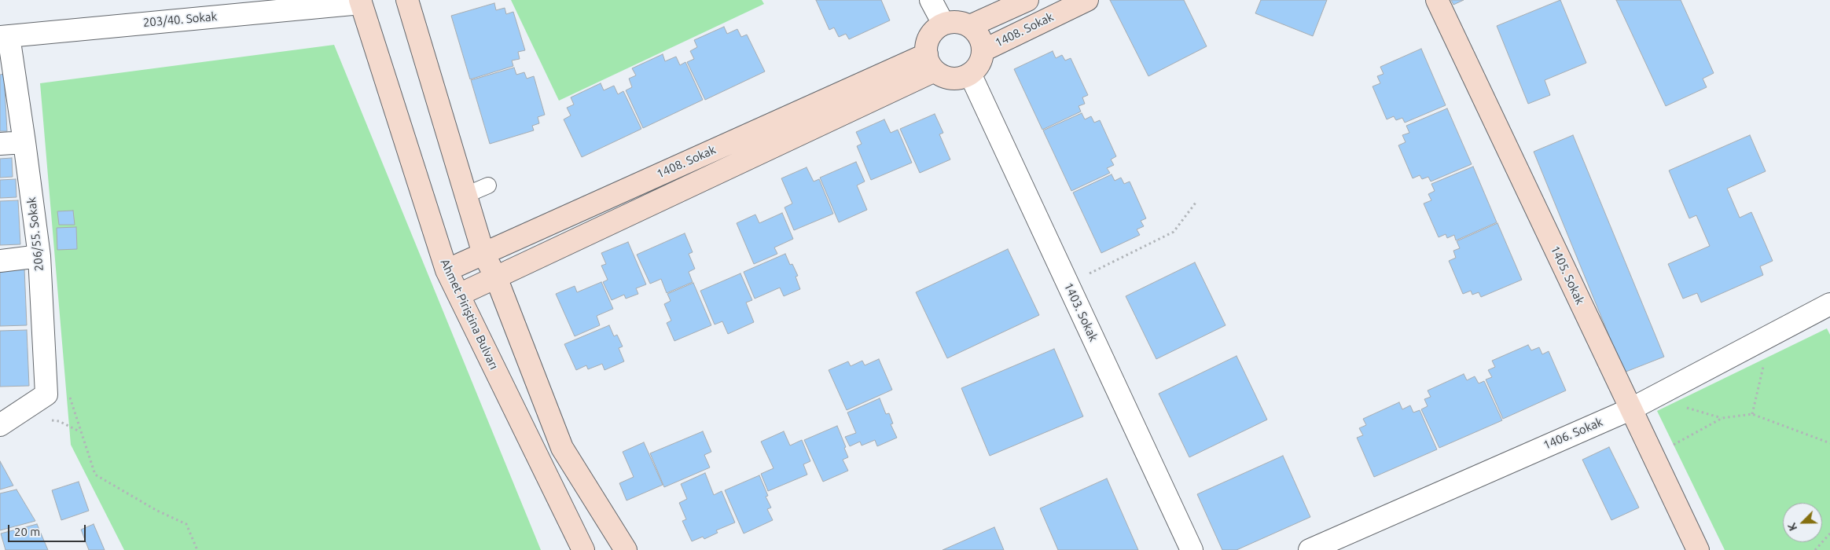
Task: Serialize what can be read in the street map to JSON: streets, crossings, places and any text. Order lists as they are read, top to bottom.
{
  "streets": {
    "main road": ["1408. Sokak", "1405. Sokak", "Ahmet Piriştina Bulvarı"],
    "street": [
      "203/40. Sokak",
      "206/55. Sokak",
      "1403. Sokak",
      "1406. Sokak"
    ]
  },
  "crossings": [
    ["203/40. Sokak", "206/55. Sokak"],
    ["203/40. Sokak", "Ahmet Piriştina Bulvarı"],
    ["1408. Sokak", "1403. Sokak"],
    ["1408. Sokak", "Ahmet Piriştina Bulvarı"],
    ["1405. Sokak", "1406. Sokak"]
  ],
  "scale_bar": "20 m",
  "north": "bottom left"
}
